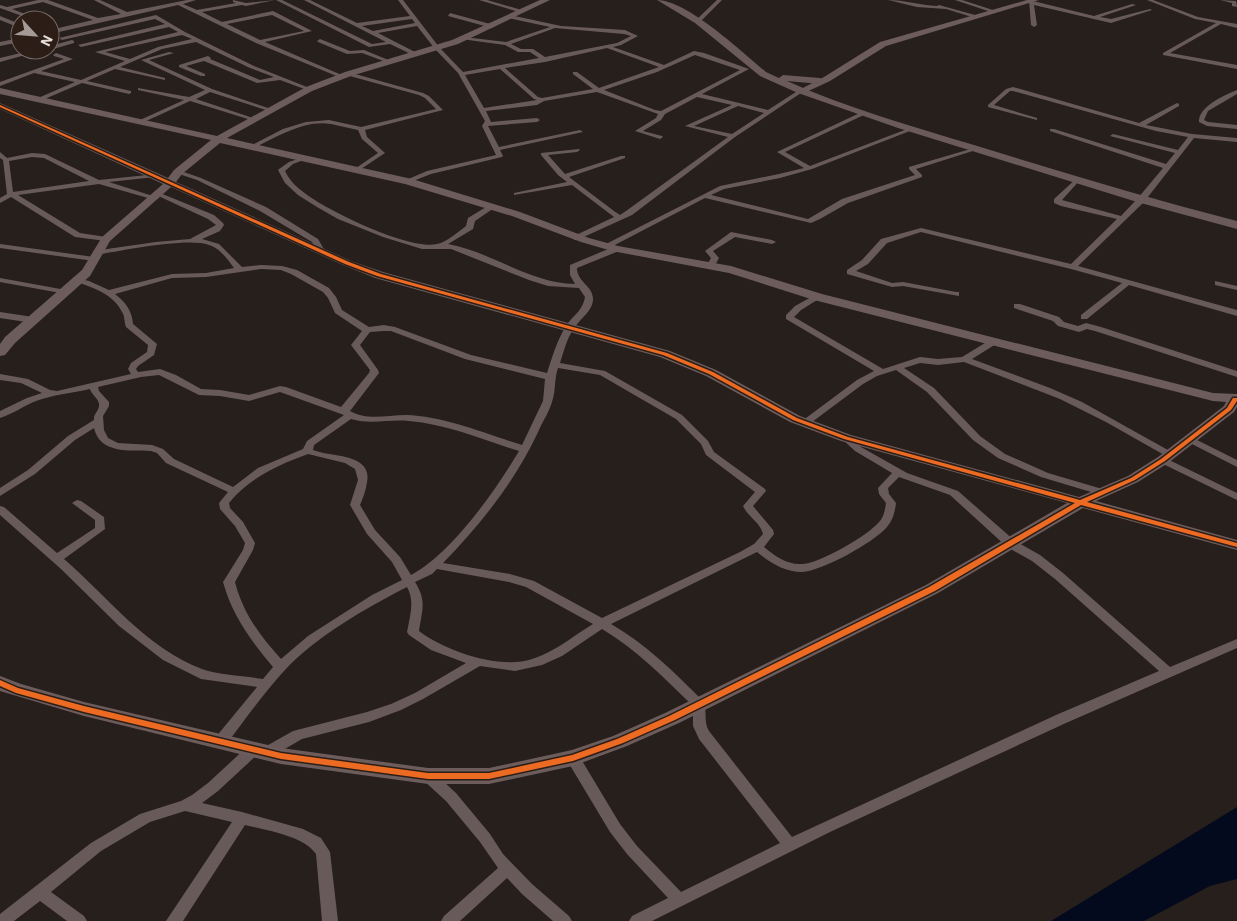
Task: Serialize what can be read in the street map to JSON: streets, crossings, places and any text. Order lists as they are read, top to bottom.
{
  "north": "bottom right"
}
